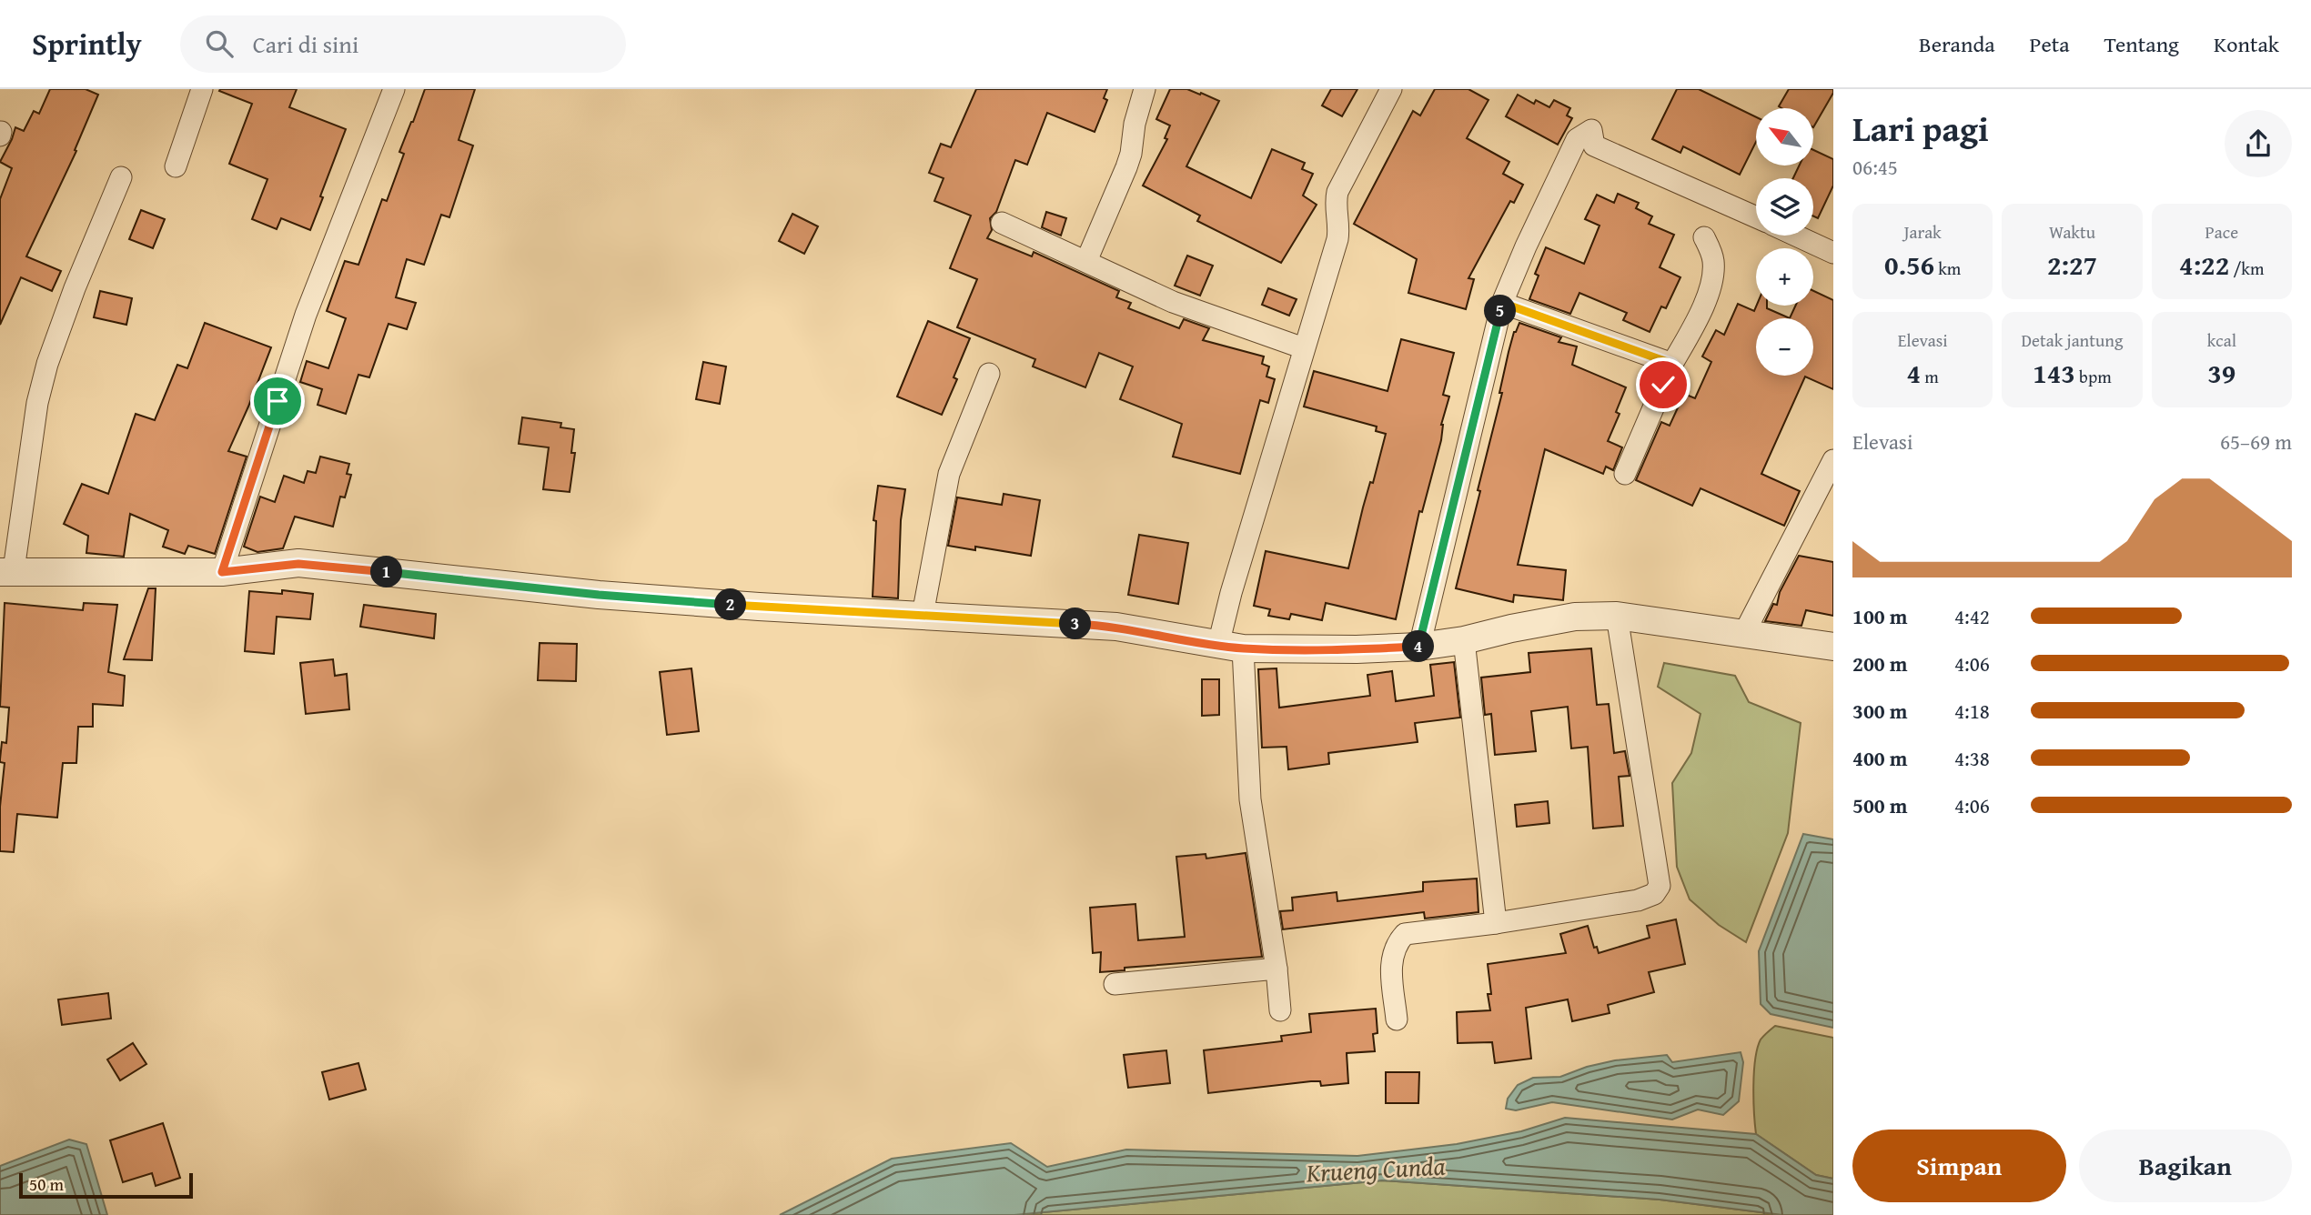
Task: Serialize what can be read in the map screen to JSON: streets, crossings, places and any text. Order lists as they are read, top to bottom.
{
  "water": ["Krueng Cunda"],
  "scale_bar": "50 m",
  "north": "top left",
  "page": {
    "header": "Sprintly",
    "search": "Cari di sini",
    "nav": [
      "Beranda",
      "Peta",
      "Tentang",
      "Kontak"
    ],
    "heading": ["Lari pagi", "06:45"],
    "map_buttons": ["+", "−"],
    "stats": [
      ["Jarak", "0.56 km"],
      ["Waktu", "2:27"],
      ["Pace", "4:22 /km"],
      ["Elevasi", "4 m"],
      ["Detak jantung", "143 bpm"],
      ["kcal", "39"]
    ],
    "pins": [
      "5",
      "1",
      "2",
      "3",
      "4"
    ],
    "chart": ["Elevasi", "65–69 m"],
    "list": [
      {
        "name": "100 m",
        "note": "4:42"
      },
      {
        "name": "200 m",
        "note": "4:06"
      },
      {
        "name": "300 m",
        "note": "4:18"
      },
      {
        "name": "400 m",
        "note": "4:38"
      },
      {
        "name": "500 m",
        "note": "4:06"
      }
    ],
    "buttons": ["Simpan", "Bagikan"],
    "scale": "50 m"
  }
}
